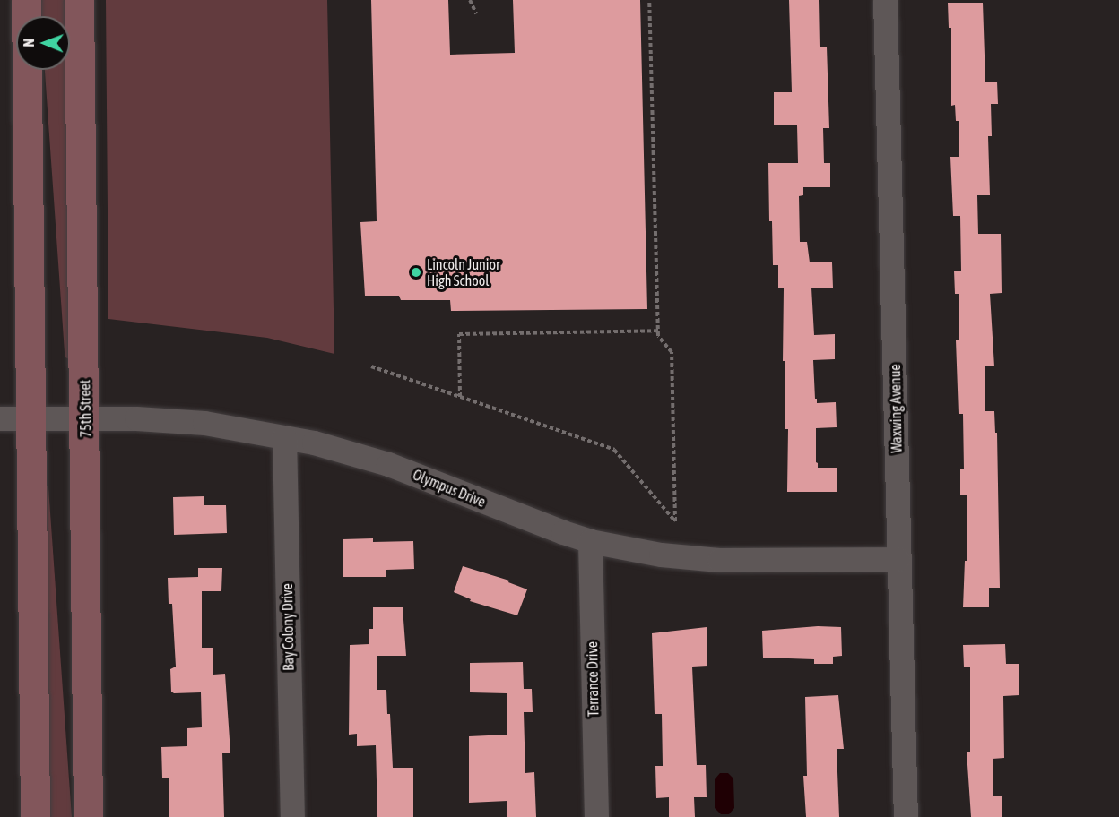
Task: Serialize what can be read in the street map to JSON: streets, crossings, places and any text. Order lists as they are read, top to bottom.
{
  "streets": {
    "main road": ["75th Street"],
    "street": [
      "Waxwing Avenue",
      "Olympus Drive",
      "Bay Colony Drive",
      "Terrance Drive"
    ]
  },
  "crossings": [
    ["75th Street", "Olympus Drive"],
    ["Waxwing Avenue", "Olympus Drive"],
    ["Olympus Drive", "Bay Colony Drive"],
    ["Olympus Drive", "Terrance Drive"]
  ],
  "places": ["Lincoln Junior High School"],
  "north": "left"
}
